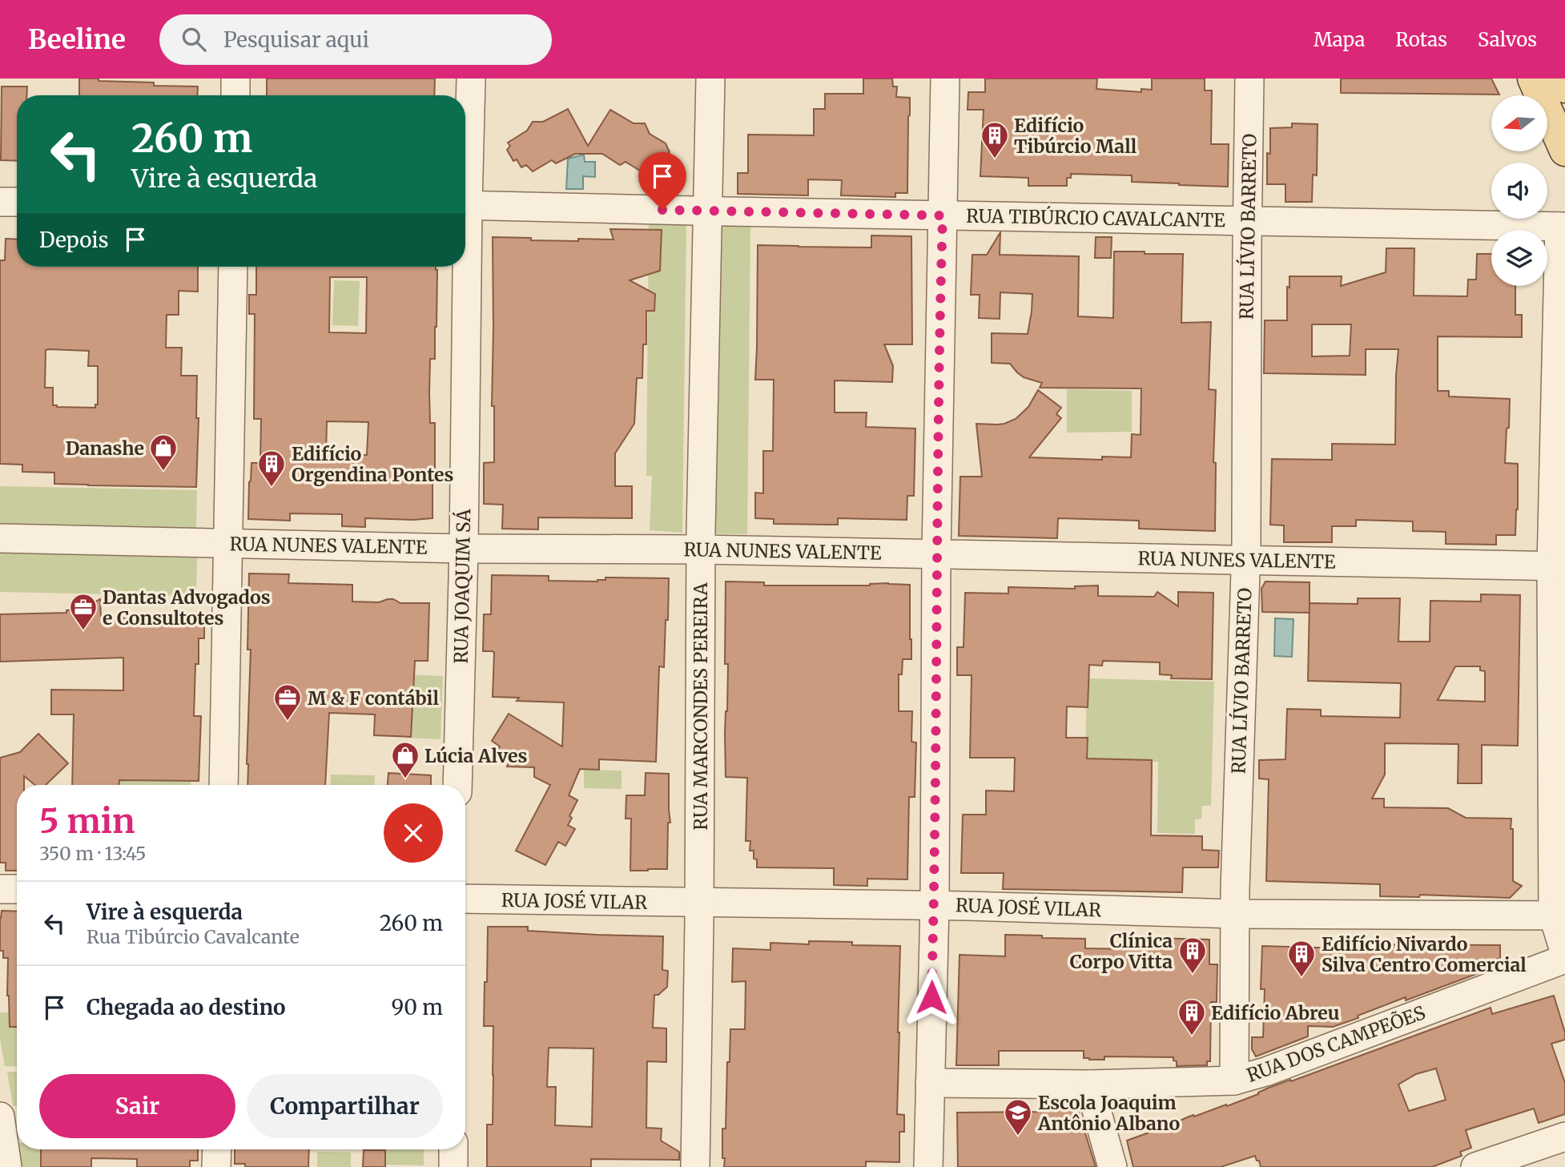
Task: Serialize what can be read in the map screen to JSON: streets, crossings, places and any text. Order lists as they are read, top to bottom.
{
  "streets": {
    "street": [
      "RUA TIBÚRCIO CAVALCANTE",
      "RUA LÍVIO BARRETO",
      "RUA NUNES VALENTE",
      "RUA JOAQUIM SÁ",
      "RUA MARCONDES PEREIRA",
      "RUA JOSÉ VILAR",
      "RUA DOS CAMPEÕES"
    ]
  },
  "crossings": [
    ["RUA TIBÚRCIO CAVALCANTE", "RUA LÍVIO BARRETO"],
    ["RUA TIBÚRCIO CAVALCANTE", "RUA MARCONDES PEREIRA"],
    ["RUA LÍVIO BARRETO", "RUA NUNES VALENTE"],
    ["RUA LÍVIO BARRETO", "RUA JOSÉ VILAR"],
    ["RUA LÍVIO BARRETO", "RUA DOS CAMPEÕES"],
    ["RUA NUNES VALENTE", "RUA JOAQUIM SÁ"],
    ["RUA NUNES VALENTE", "RUA MARCONDES PEREIRA"],
    ["RUA MARCONDES PEREIRA", "RUA JOSÉ VILAR"]
  ],
  "places": {
    "building": [
      "Edifício Tibúrcio Mall",
      "Edifício Orgendina Pontes",
      "Clínica Corpo Vitta",
      "Edifício Nivardo Silva Centro Comercial",
      "Edifício Abreu"
    ],
    "shop": ["Danashe", "Lúcia Alves"],
    "office": ["Dantas Advogados e Consultotes", "M & F contábil"],
    "school or university": ["Escola Joaquim Antônio Albano"]
  },
  "north": "left",
  "page": {
    "header": "Beeline",
    "search": "Pesquisar aqui",
    "nav": ["Mapa", "Rotas", "Salvos"],
    "turn": ["260 m", "Vire à esquerda"],
    "then": "Depois",
    "heading": ["5 min", "350 m · 13:45"],
    "list": [
      {
        "name": "Vire à esquerda",
        "note": "Rua Tibúrcio Cavalcante",
        "value": "260 m"
      },
      {
        "name": "Chegada ao destino",
        "value": "90 m"
      }
    ],
    "buttons": ["Sair", "Compartilhar"]
  }
}
